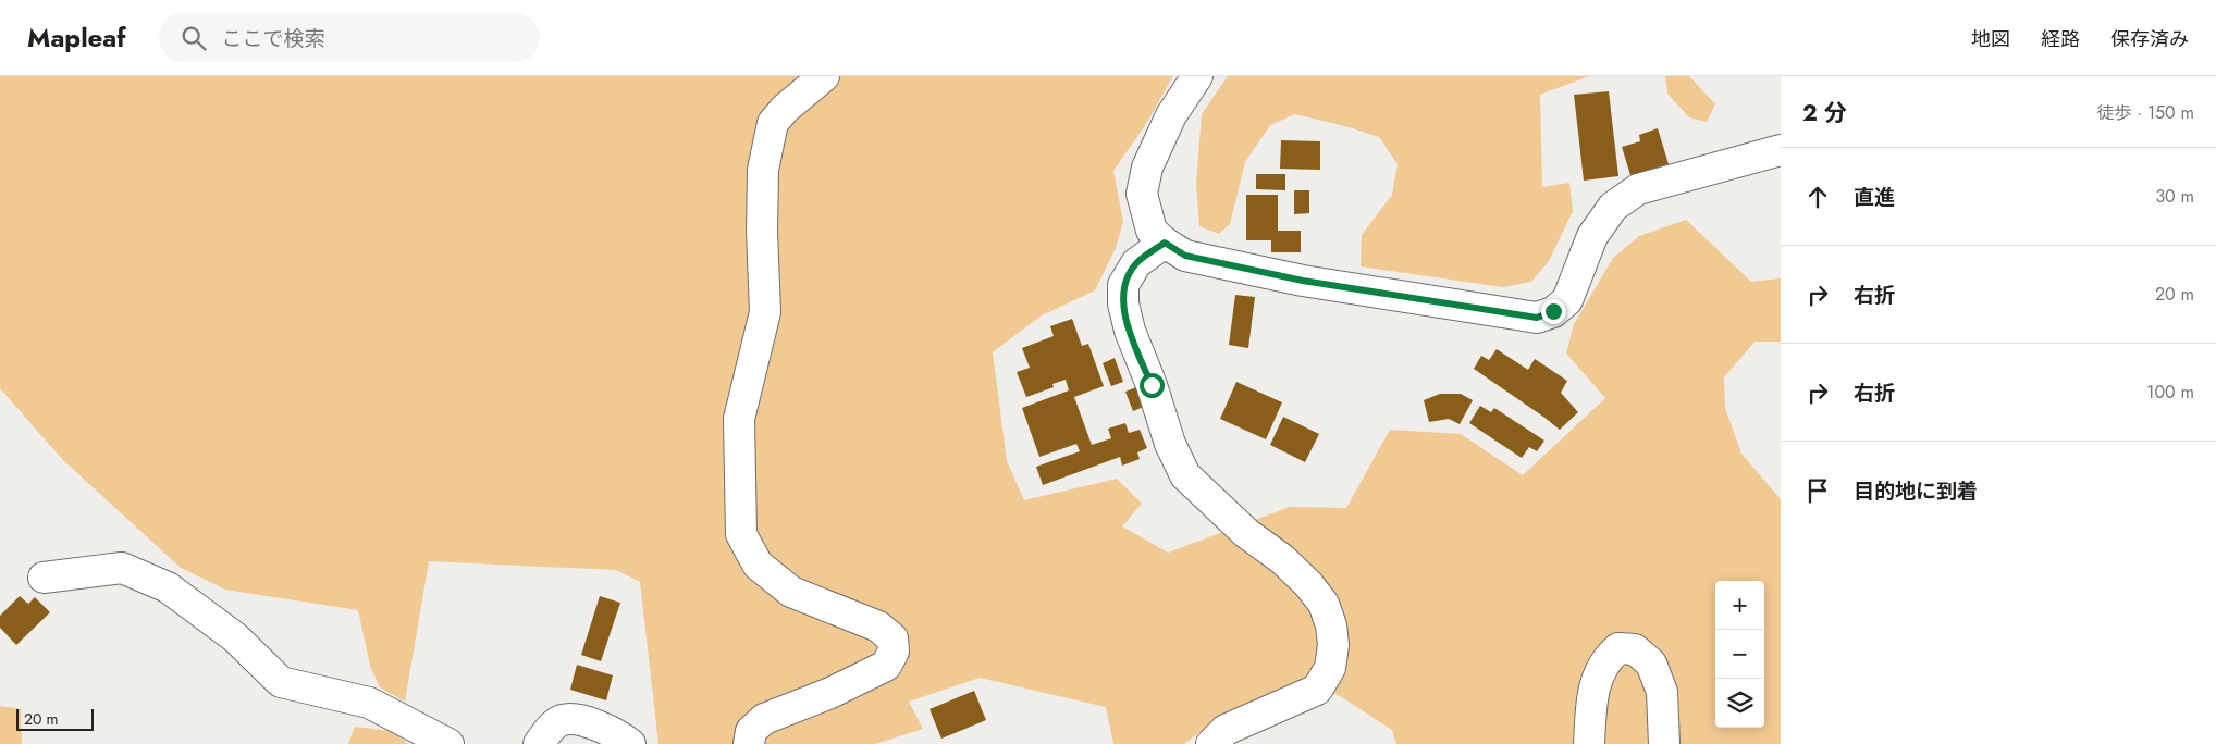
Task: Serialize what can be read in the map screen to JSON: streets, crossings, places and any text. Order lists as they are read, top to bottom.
{
  "scale_bar": "20 m",
  "page": {
    "header": "Mapleaf",
    "search": "ここで検索",
    "nav": ["地図", "経路", "保存済み"],
    "heading": ["2 分", "徒歩 · 150 m"],
    "list": [
      ["直進", "30 m"],
      ["右折", "20 m"],
      ["右折", "100 m"],
      "目的地に到着"
    ],
    "map_buttons": ["+", "−"],
    "scale": "20 m"
  }
}
